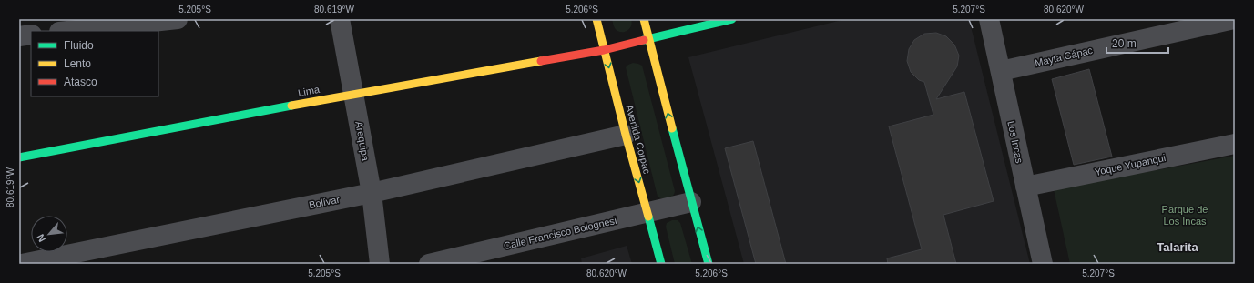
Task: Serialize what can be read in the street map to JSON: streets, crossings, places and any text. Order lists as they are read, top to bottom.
{
  "streets": {
    "street": [
      "Mayta Cápac",
      "Lima",
      "Avenida Corpac",
      "Arequipa",
      "Los Incas",
      "Yoque Yupanqui",
      "Bolívar",
      "Calle Francisco Bolognesi"
    ]
  },
  "crossings": [
    ["Mayta Cápac", "Los Incas"],
    ["Lima", "Avenida Corpac"],
    ["Lima", "Arequipa"],
    ["Avenida Corpac", "Bolívar"],
    ["Avenida Corpac", "Calle Francisco Bolognesi"],
    ["Arequipa", "Bolívar"],
    ["Los Incas", "Yoque Yupanqui"]
  ],
  "districts": ["Talarita"],
  "parks": ["Parque de Los Incas"],
  "legend": ["Fluido", "Lento", "Atasco"],
  "scale_bar": "20 m",
  "north": "bottom left",
  "coordinates": [
    "5.205°S",
    "80.619°W",
    "5.206°S",
    "5.207°S",
    "80.620°W"
  ]
}
